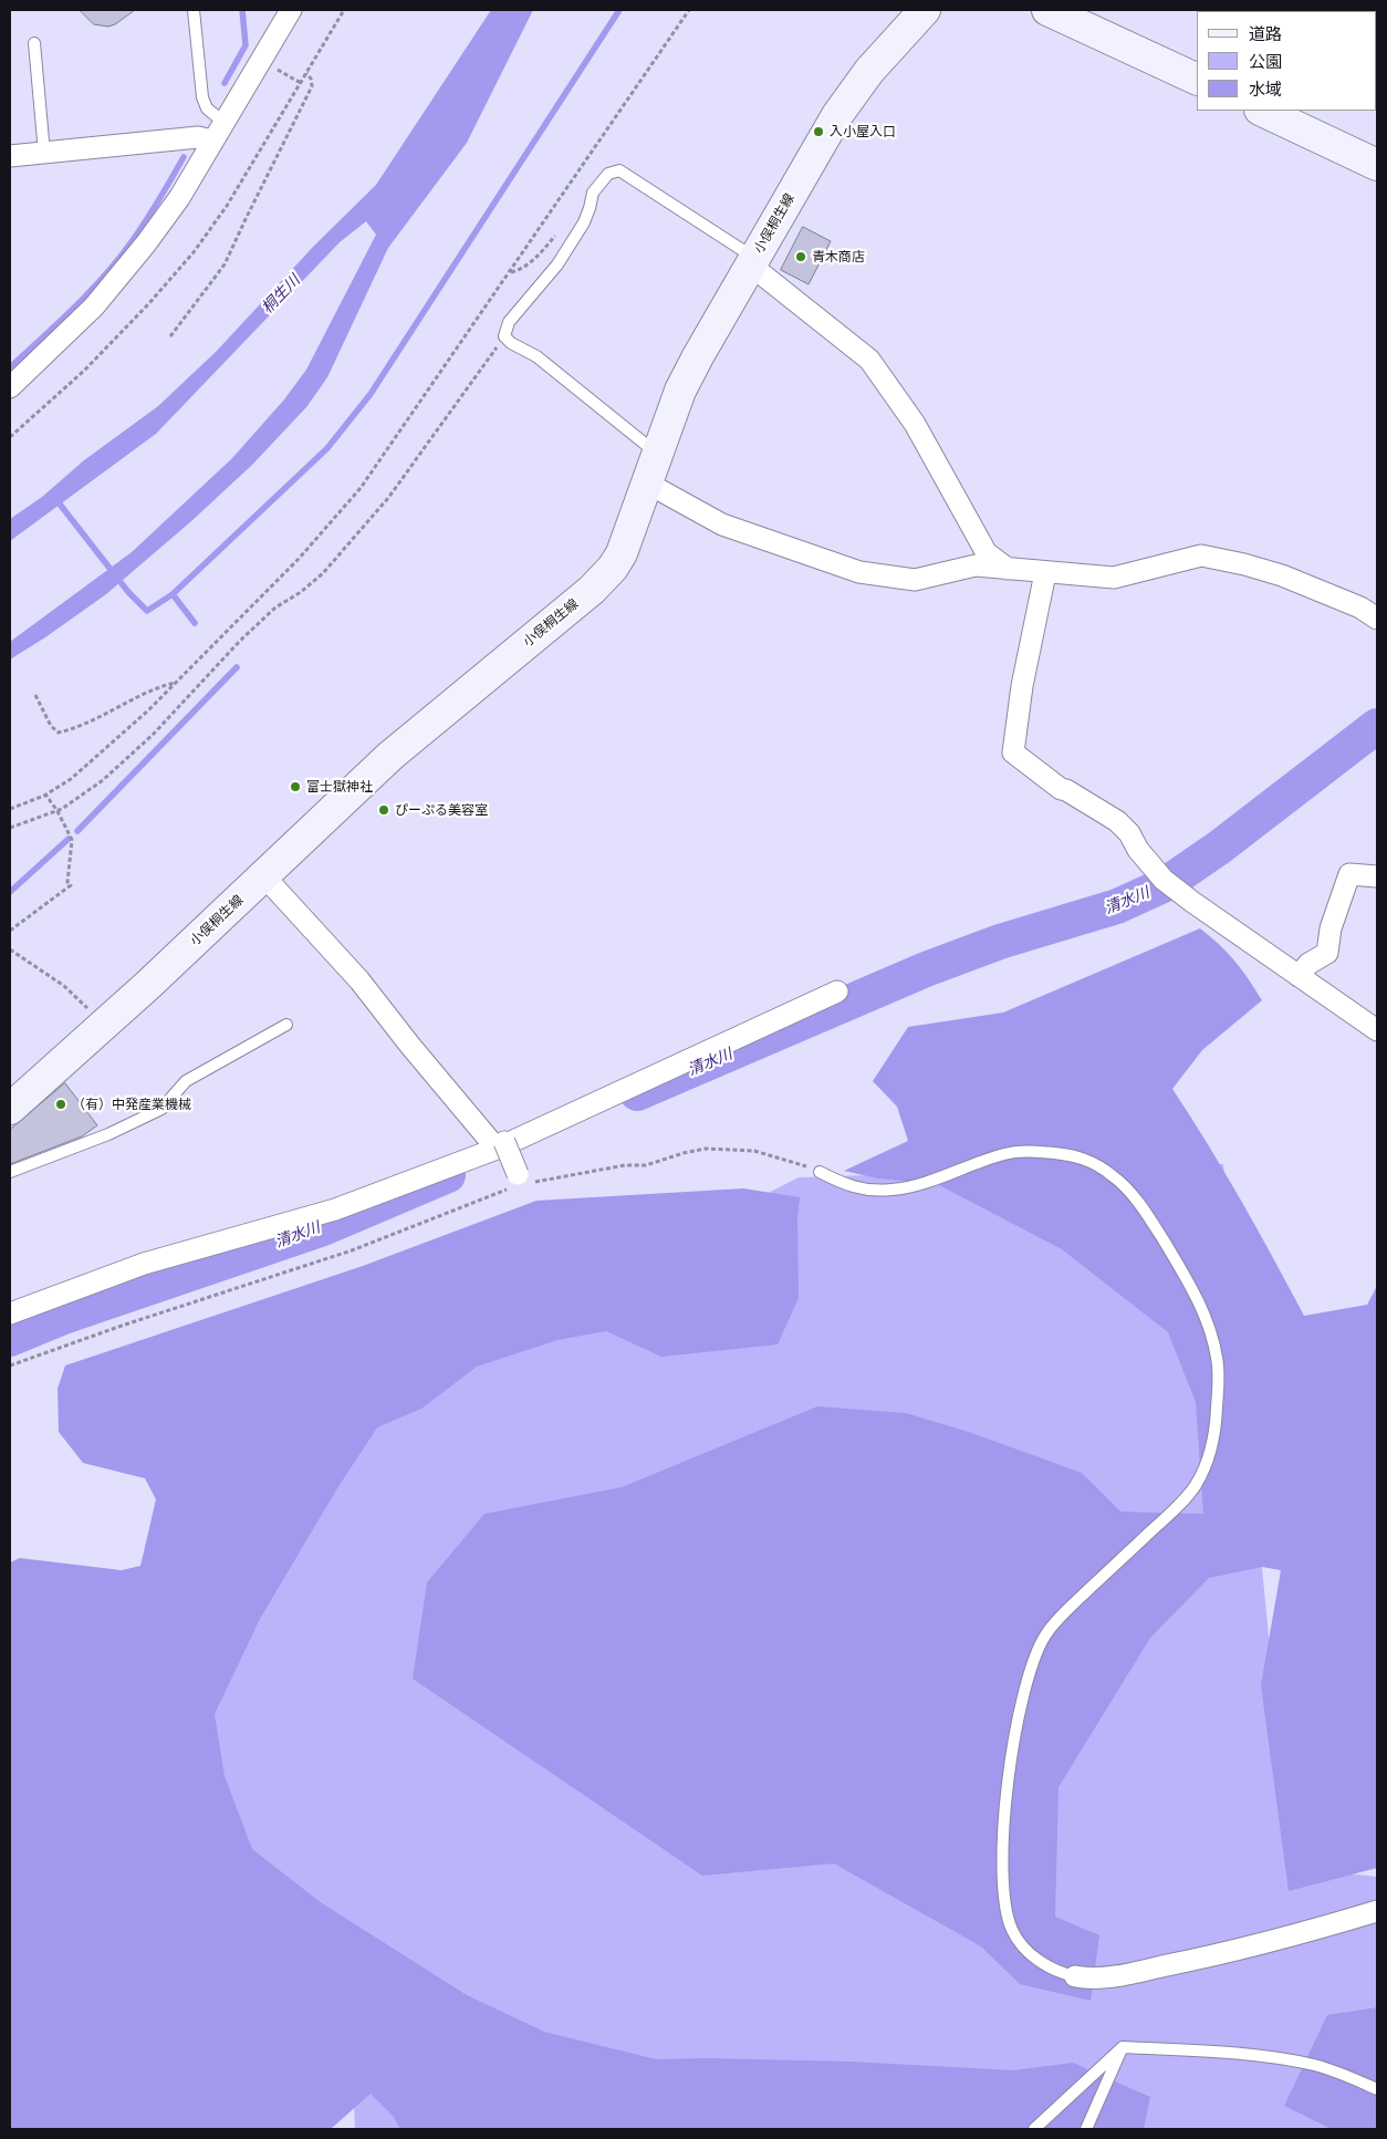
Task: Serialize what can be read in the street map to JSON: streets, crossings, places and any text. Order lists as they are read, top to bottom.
{
  "streets": {
    "main road": ["小俣桐生線"]
  },
  "water": ["桐生川", "清水川"],
  "places": [
    "入小屋入口",
    "青木商店",
    "富士獄神社",
    "ぴーぷる美容室",
    "（有）中発産業機械"
  ],
  "legend": ["道路", "公園", "水域"]
}
